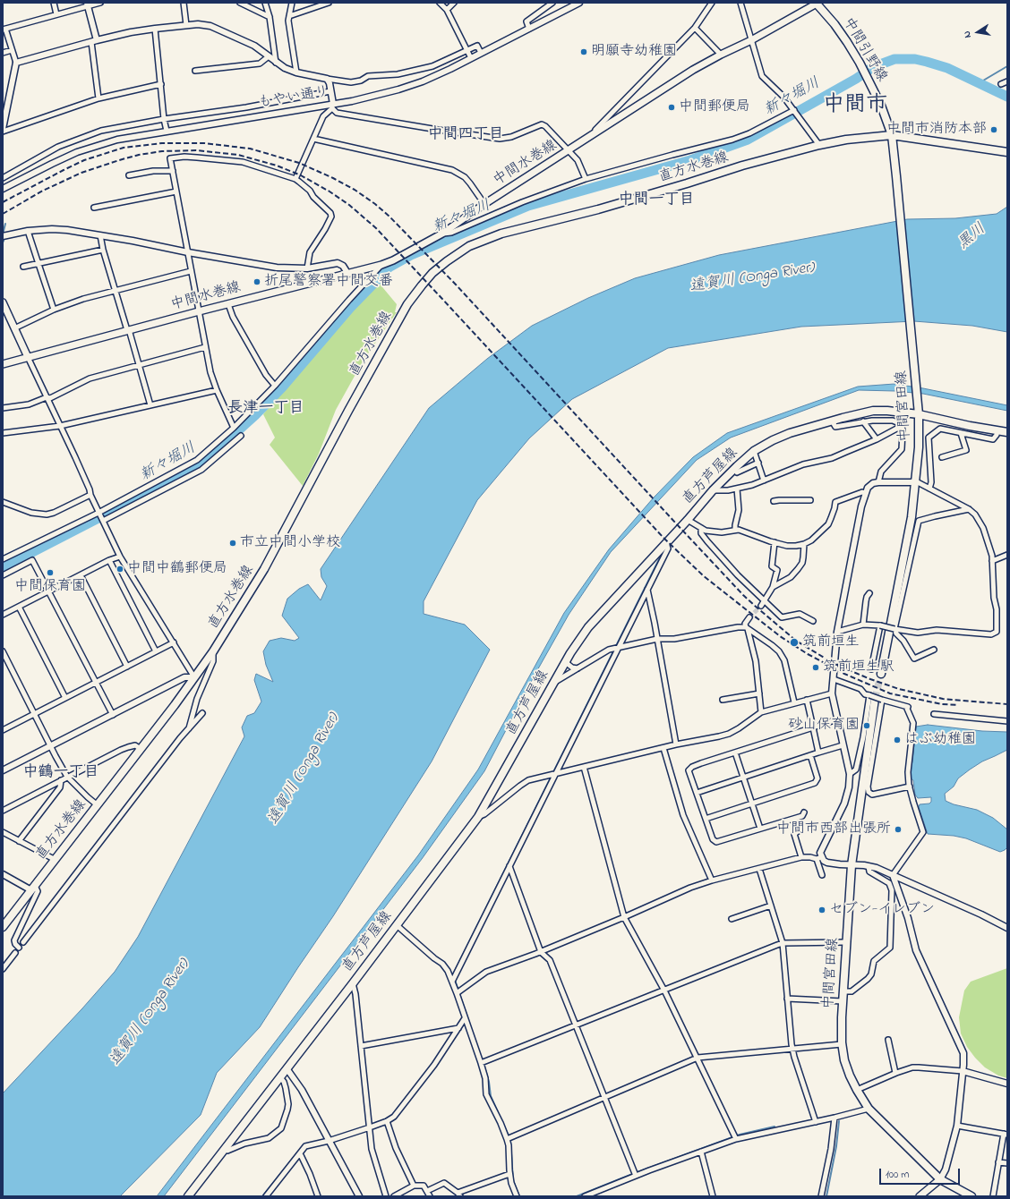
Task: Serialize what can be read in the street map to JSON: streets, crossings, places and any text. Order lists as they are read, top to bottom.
{
  "streets": {
    "main road": [
      "中間引野線",
      "中間水巻線",
      "直方水巻線",
      "中間宮田線",
      "直方芦屋線"
    ],
    "street": ["もやい通り"]
  },
  "crossings": [
    ["中間引野線", "中間水巻線"],
    ["中間引野線", "直方水巻線"],
    ["中間引野線", "中間宮田線"],
    ["直方水巻線", "中間宮田線"],
    ["中間宮田線", "直方芦屋線"]
  ],
  "districts": [
    "中間市",
    "中間四丁目",
    "中間一丁目",
    "長津一丁目",
    "中鶴一丁目"
  ],
  "water": ["新々堀川", "黒川", "遠賀川 (Onga River)"],
  "places": [
    "明願寺幼稚園",
    "中間郵便局",
    "中間市消防本部",
    "折尾警察署中間交番",
    "市立中間小学校",
    "中間中鶴郵便局",
    "中間保育園",
    "筑前垣生",
    "筑前垣生駅",
    "砂山保育園",
    "はぶ幼稚園",
    "中間市西部出張所",
    "セブン-イレブン"
  ],
  "scale_bar": "100 m",
  "north": "left"
}
